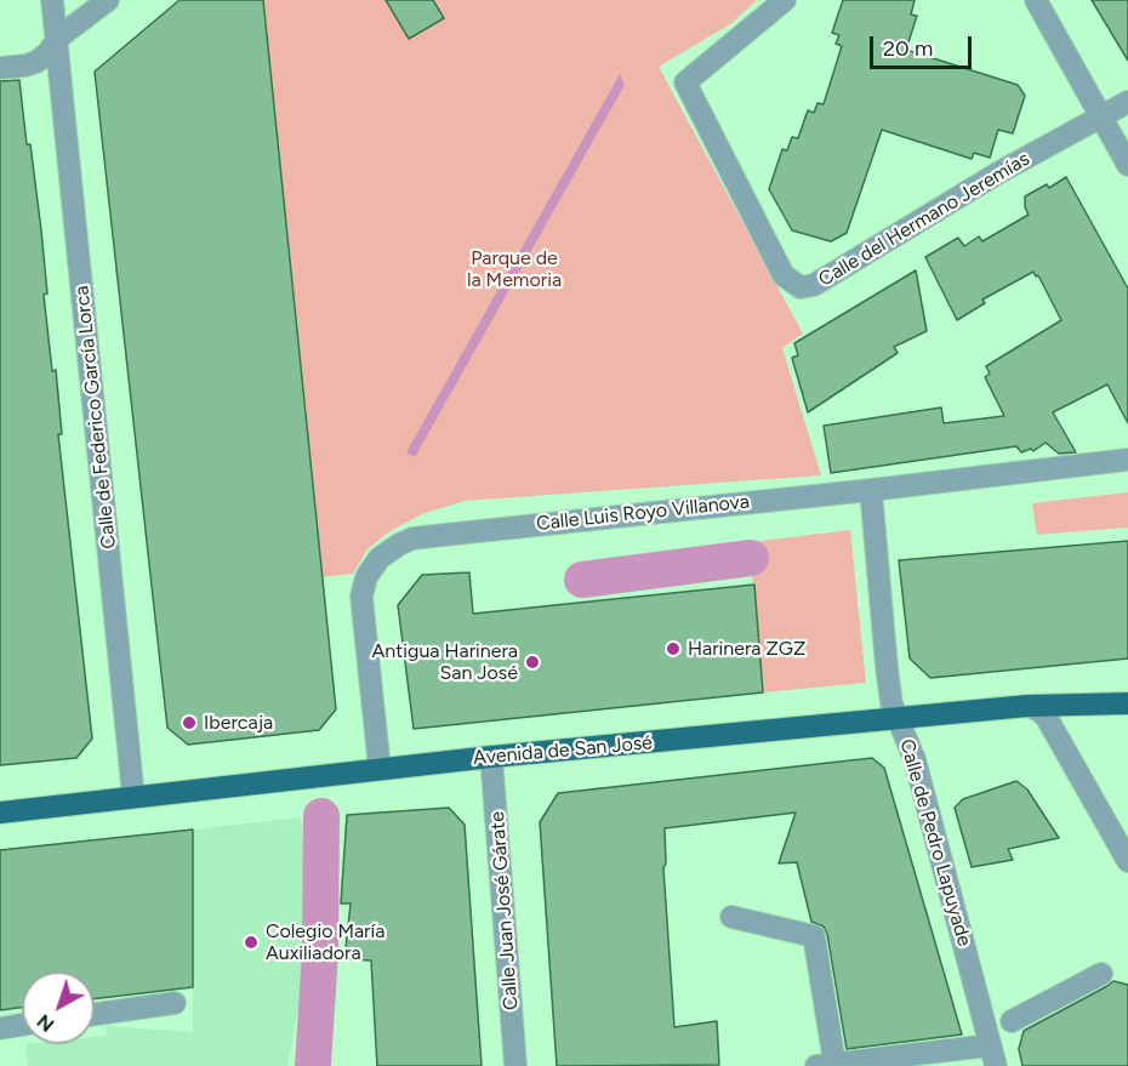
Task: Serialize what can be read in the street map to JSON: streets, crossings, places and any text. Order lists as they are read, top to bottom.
{
  "streets": {
    "main road": ["Avenida de San José"],
    "street": [
      "Calle del Hermano Jeremías",
      "Calle de Federico García Lorca",
      "Calle Luis Royo Villanova",
      "Calle de Pedro Lapuyade",
      "Calle Juan José Gárate"
    ]
  },
  "crossings": [
    ["Calle de Federico García Lorca", "Avenida de San José"],
    ["Calle Luis Royo Villanova", "Avenida de San José"],
    ["Calle Luis Royo Villanova", "Calle de Pedro Lapuyade"],
    ["Avenida de San José", "Calle de Pedro Lapuyade"],
    ["Avenida de San José", "Calle Juan José Gárate"]
  ],
  "parks": ["Parque de la Memoria"],
  "places": [
    "Harinera ZGZ",
    "Antigua Harinera San José",
    "Ibercaja",
    "Colegio María Auxiliadora"
  ],
  "scale_bar": "20 m",
  "north": "bottom left"
}
